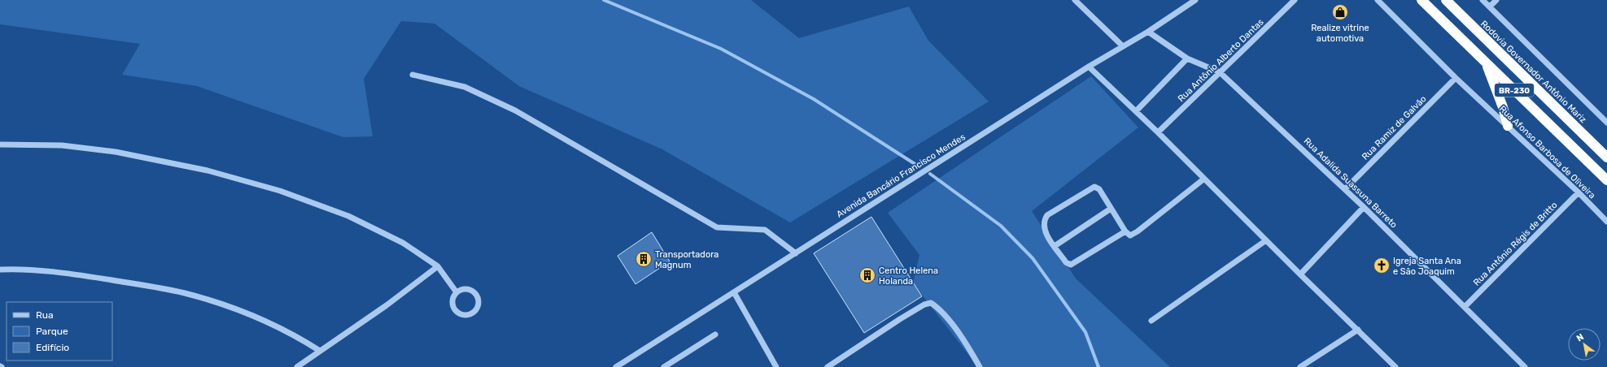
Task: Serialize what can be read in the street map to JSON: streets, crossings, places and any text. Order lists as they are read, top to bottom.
{
  "streets": {
    "highway": ["Rodovia Governador Antônio Mariz", "BR-230"],
    "street": [
      "Rua Antônio Alberto Dantas",
      "Rua Ramiz de Galvão",
      "Rua Afonso Barbosa de Oliveira",
      "Avenida Bancário Francisco Mendes",
      "Rua Adalida Suassuna Barreto",
      "Rua Antônio Régis de Britto"
    ]
  },
  "crossings": [
    ["Rua Antônio Alberto Dantas", "Rua Adalida Suassuna Barreto"],
    ["Rua Ramiz de Galvão", "Rua Afonso Barbosa de Oliveira"],
    ["Rua Ramiz de Galvão", "Rua Adalida Suassuna Barreto"],
    ["Rua Afonso Barbosa de Oliveira", "Rua Antônio Régis de Britto"],
    ["Avenida Bancário Francisco Mendes", "Rua Adalida Suassuna Barreto"],
    ["Rua Adalida Suassuna Barreto", "Rua Antônio Régis de Britto"]
  ],
  "places": {
    "shop": ["Realize vitrine automotiva"],
    "building": ["Transportadora Magnum", "Centro Helena Holanda"],
    "church": ["Igreja Santa Ana e São Joaquim"]
  },
  "legend": ["Rua", "Parque", "Edifício"],
  "north": "top left"
}
